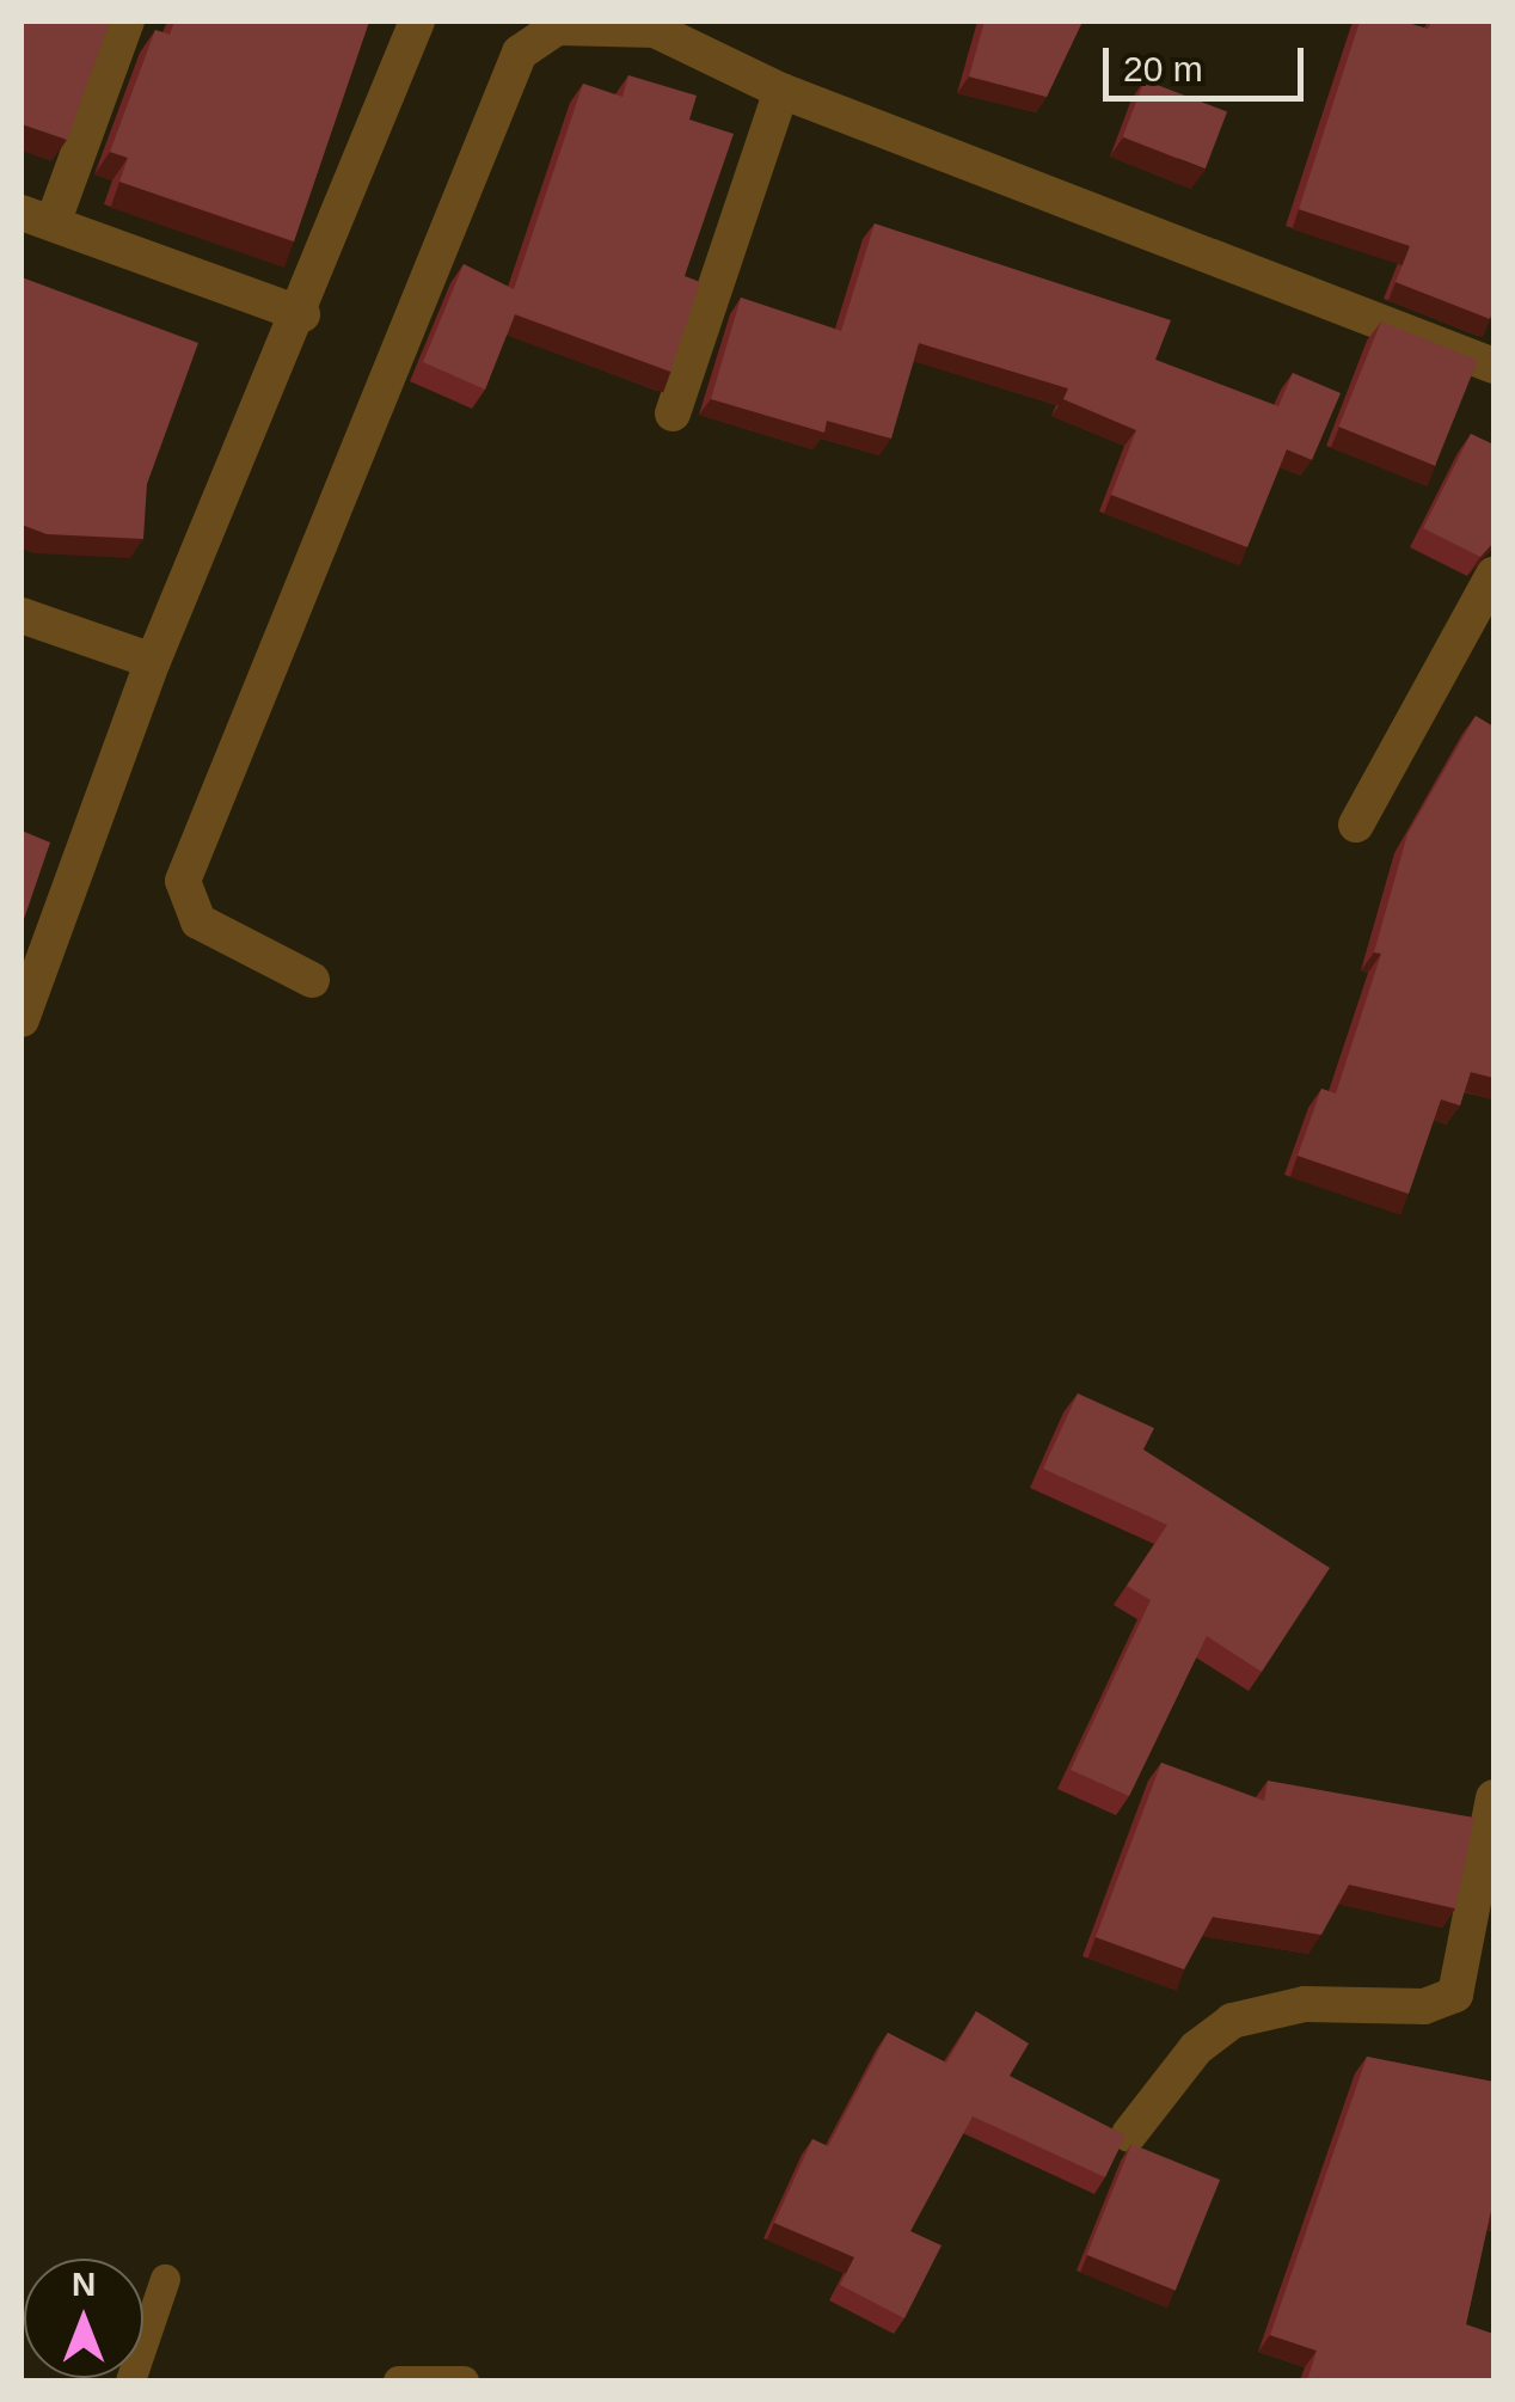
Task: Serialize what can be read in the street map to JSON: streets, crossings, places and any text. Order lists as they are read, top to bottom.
{
  "scale_bar": "20 m",
  "north": "top"
}
